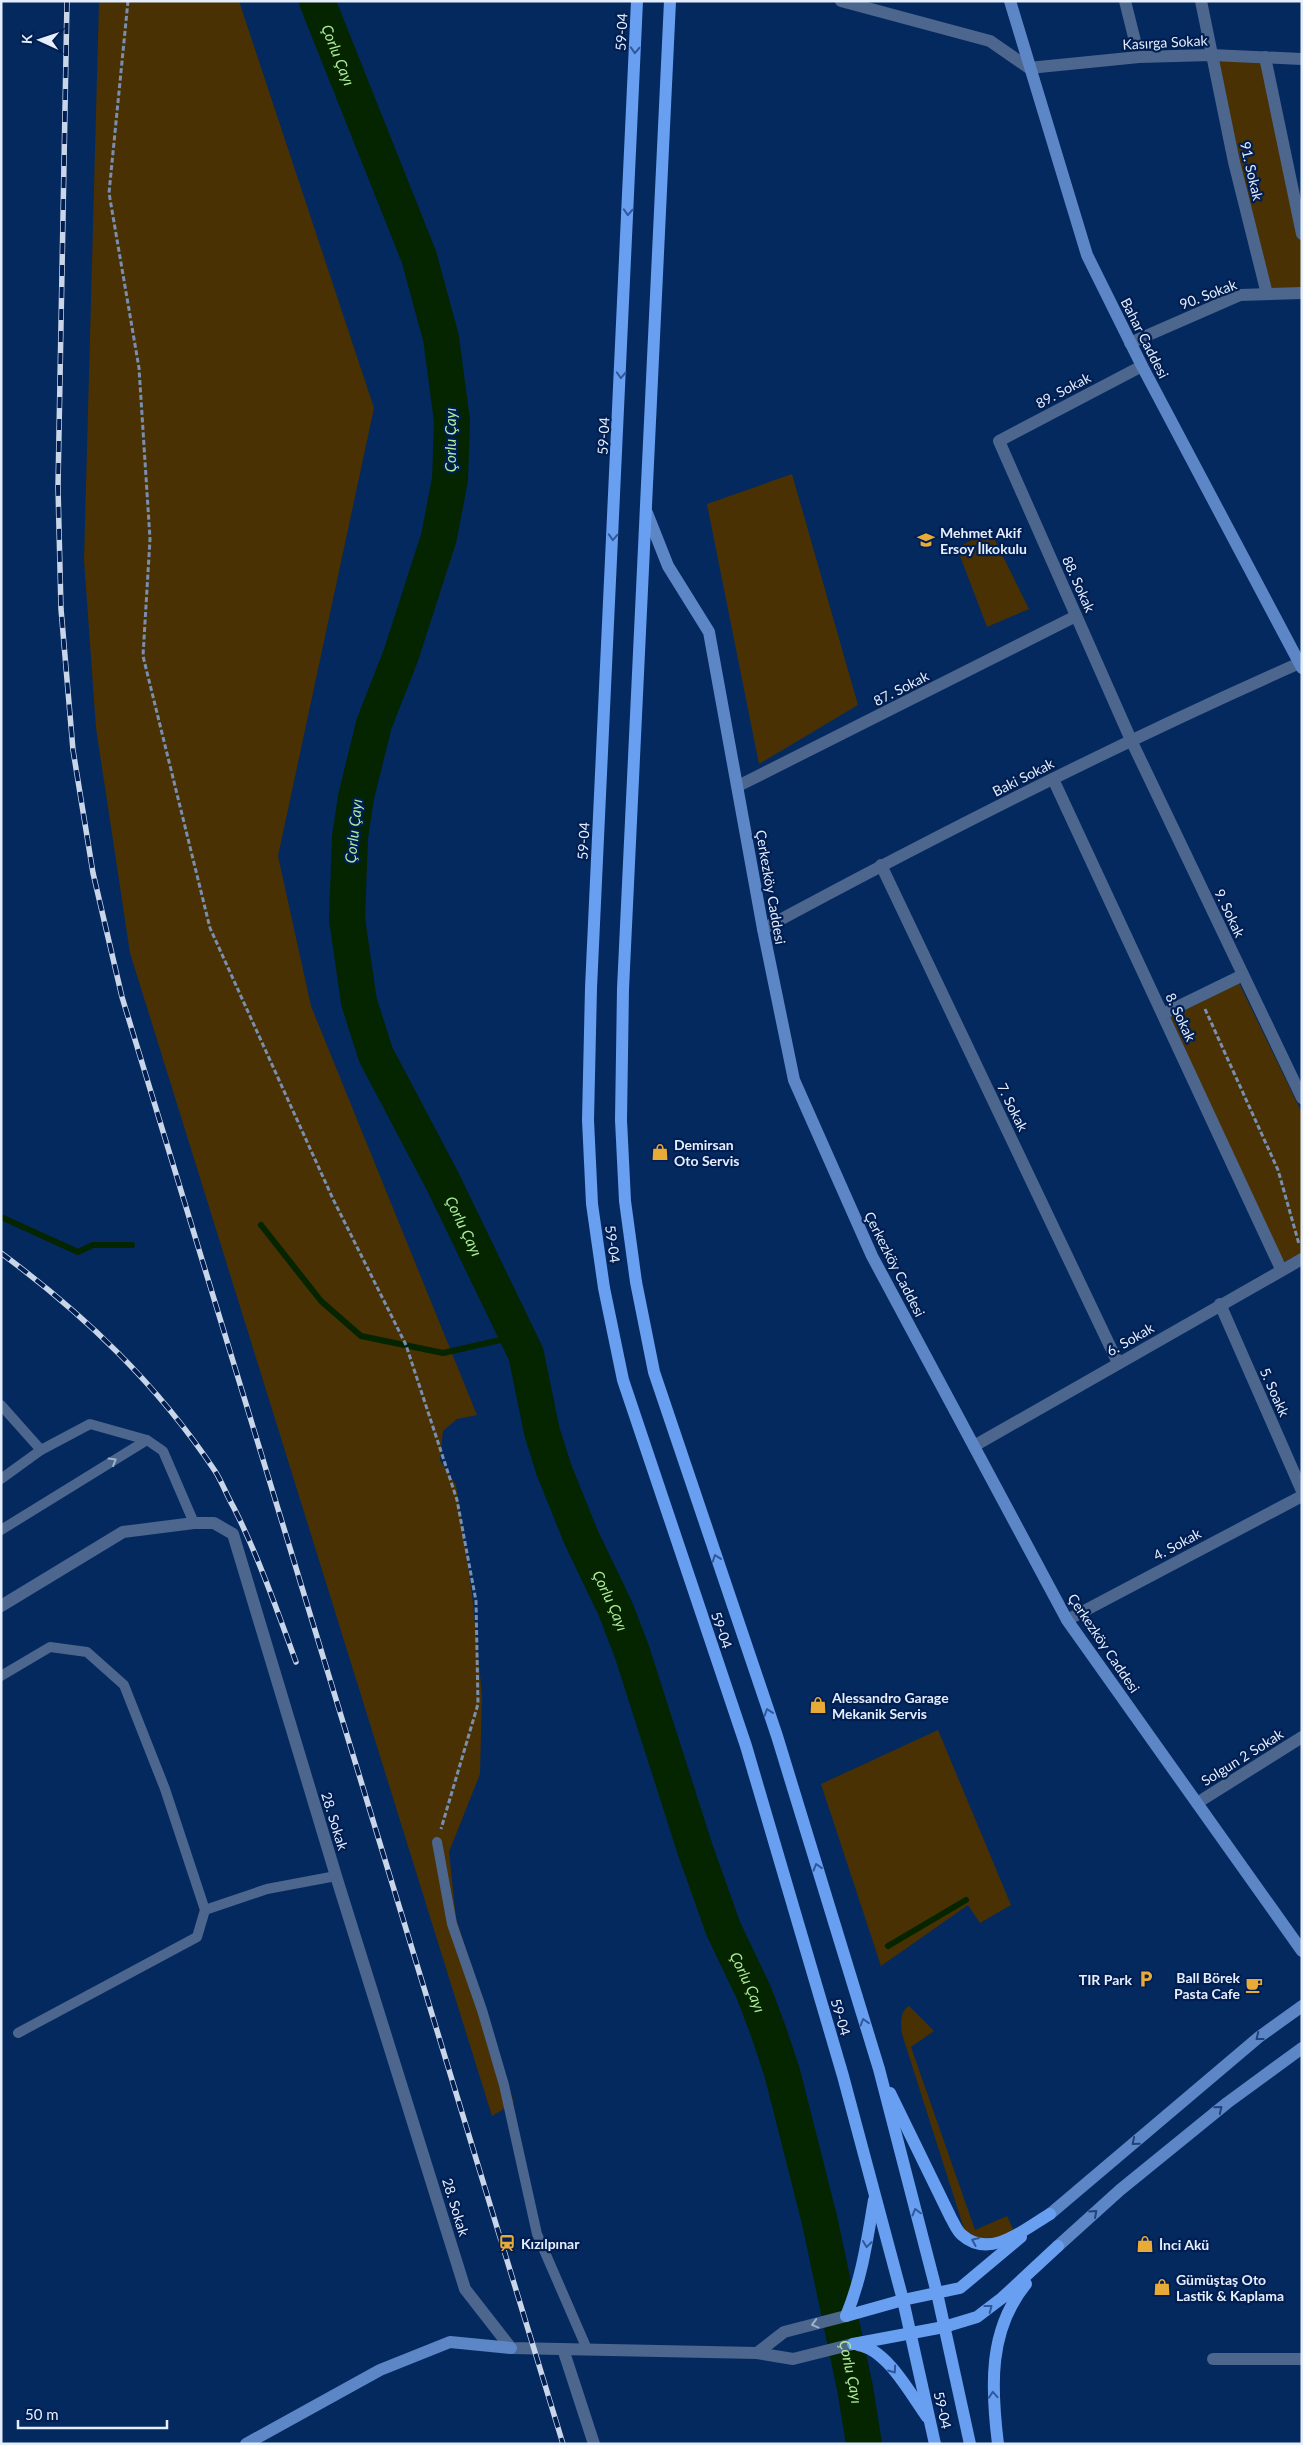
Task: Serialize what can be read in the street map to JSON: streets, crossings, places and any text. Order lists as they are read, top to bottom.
{
  "streets": {
    "main road": ["59-04", "Bahar Caddesi", "Çerkezköy Caddesi"],
    "street": [
      "Kasırga Sokak",
      "91. Sokak",
      "90. Sokak",
      "89. Sokak",
      "88. Sokak",
      "87. Sokak",
      "Baki Sokak",
      "9. Sokak",
      "8. Sokak",
      "7. Sokak",
      "6. Sokak",
      "5. Soakk",
      "4. Sokak",
      "Solgun 2 Sokak",
      "28. Sokak"
    ]
  },
  "crossings": [
    ["59-04", "Çerkezköy Caddesi"],
    ["Kasırga Sokak", "91. Sokak"],
    ["Kasırga Sokak", "Bahar Caddesi"],
    ["91. Sokak", "90. Sokak"],
    ["90. Sokak", "Bahar Caddesi"],
    ["Bahar Caddesi", "89. Sokak"],
    ["Bahar Caddesi", "Baki Sokak"],
    ["89. Sokak", "88. Sokak"],
    ["88. Sokak", "87. Sokak"],
    ["88. Sokak", "Baki Sokak"],
    ["88. Sokak", "9. Sokak"],
    ["87. Sokak", "Çerkezköy Caddesi"],
    ["Baki Sokak", "Çerkezköy Caddesi"],
    ["Baki Sokak", "9. Sokak"],
    ["Baki Sokak", "8. Sokak"],
    ["Baki Sokak", "7. Sokak"],
    ["Çerkezköy Caddesi", "6. Sokak"],
    ["Çerkezköy Caddesi", "4. Sokak"],
    ["Çerkezköy Caddesi", "Solgun 2 Sokak"],
    ["8. Sokak", "6. Sokak"],
    ["7. Sokak", "6. Sokak"],
    ["6. Sokak", "5. Soakk"]
  ],
  "water": ["Çorlu Çayı"],
  "places": {
    "school or university": ["Mehmet Akif Ersoy İlkokulu"],
    "shop": [
      "Demirsan Oto Servis",
      "Alessandro Garage Mekanik Servis",
      "İnci Akü",
      "Gümüştaş Oto Lastik & Kaplama"
    ],
    "parking": ["TIR Park"],
    "cafe": ["Ball Börek Pasta Cafe"],
    "station": ["Kızılpınar"]
  },
  "scale_bar": "50 m",
  "north": "left"
}
